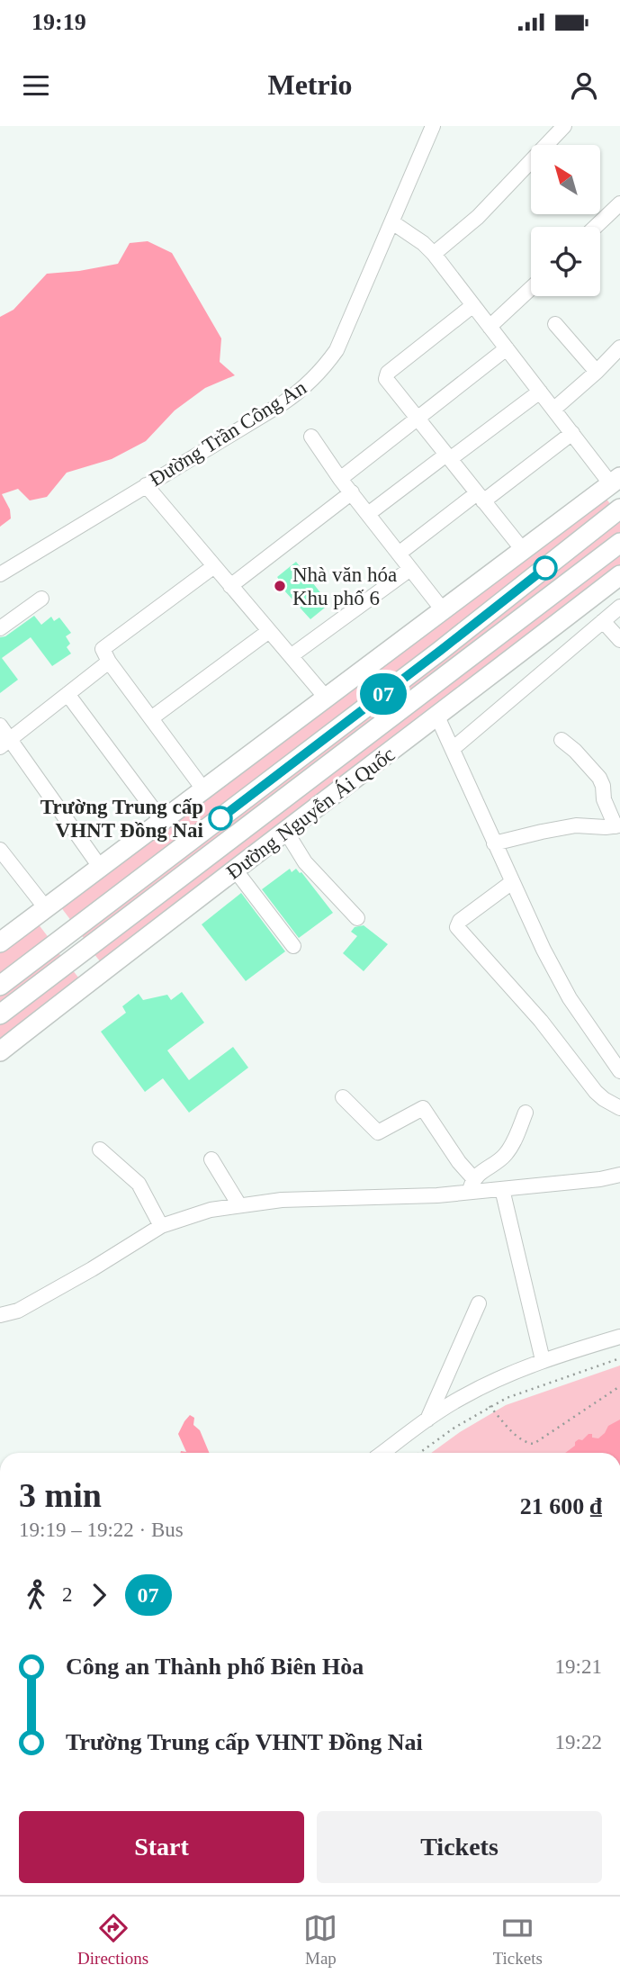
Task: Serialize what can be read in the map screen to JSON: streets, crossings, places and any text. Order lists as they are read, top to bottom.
{
  "streets": {
    "main road": ["Đường Nguyễn Ái Quốc"],
    "street": ["Đường Trần Công An"]
  },
  "places": ["Nhà văn hóa Khu phố 6", "Trường Trung cấp VHNT Đồng Nai"],
  "lines": ["bus line 07"],
  "north": "top left",
  "page": {
    "status": "19:19",
    "header": "Metrio",
    "on_map": "07",
    "heading": ["3 min", "19:19 – 19:22 · Bus", "21 600 ₫"],
    "legs": ["2", "07"],
    "list": [
      {
        "name": "Công an Thành phố Biên Hòa",
        "value": "19:21"
      },
      {
        "name": "Trường Trung cấp VHNT Đồng Nai",
        "value": "19:22"
      }
    ],
    "buttons": ["Start", "Tickets"],
    "tabs": ["Directions", "Map", "Tickets"]
  }
}
